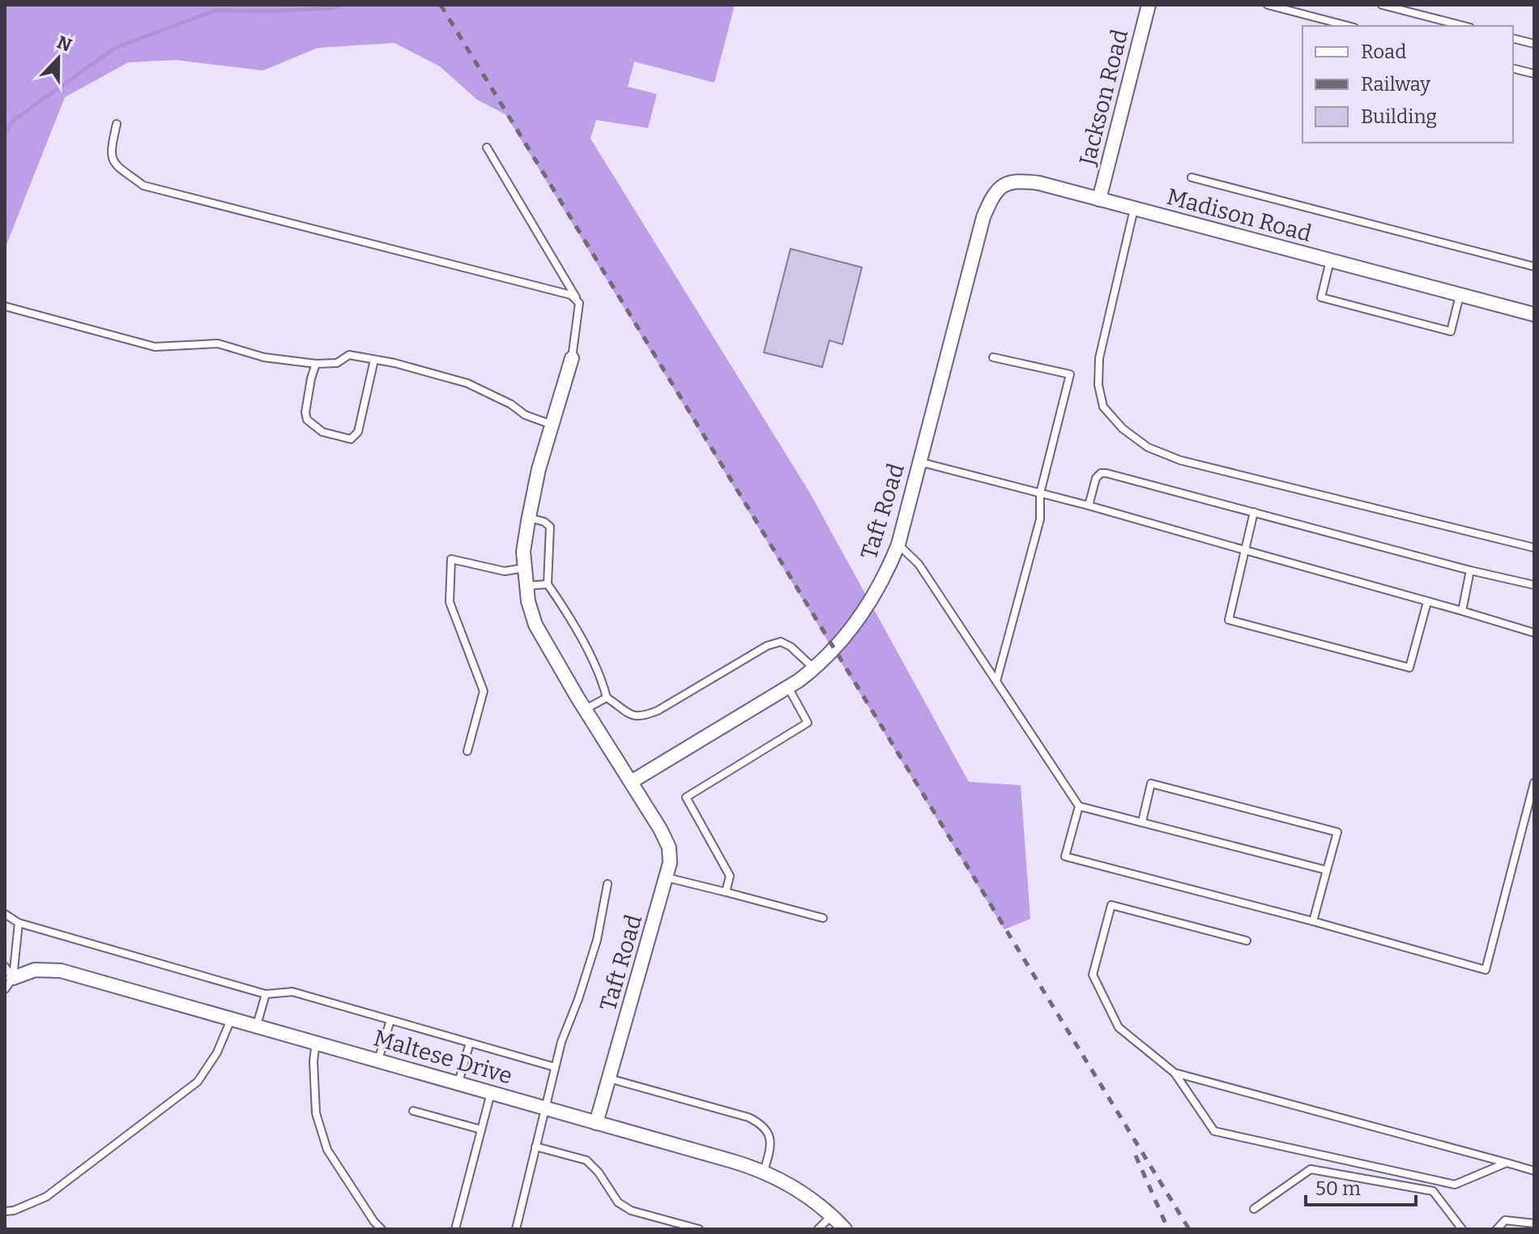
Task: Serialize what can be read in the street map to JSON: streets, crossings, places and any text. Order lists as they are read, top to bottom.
{
  "streets": {
    "street": [
      "Jackson Road",
      "Madison Road",
      "Taft Road",
      "Maltese Drive"
    ]
  },
  "crossings": [
    ["Jackson Road", "Madison Road"],
    ["Madison Road", "Taft Road"],
    ["Taft Road", "Maltese Drive"]
  ],
  "legend": ["Road", "Railway", "Building"],
  "scale_bar": "50 m",
  "north": "top"
}
